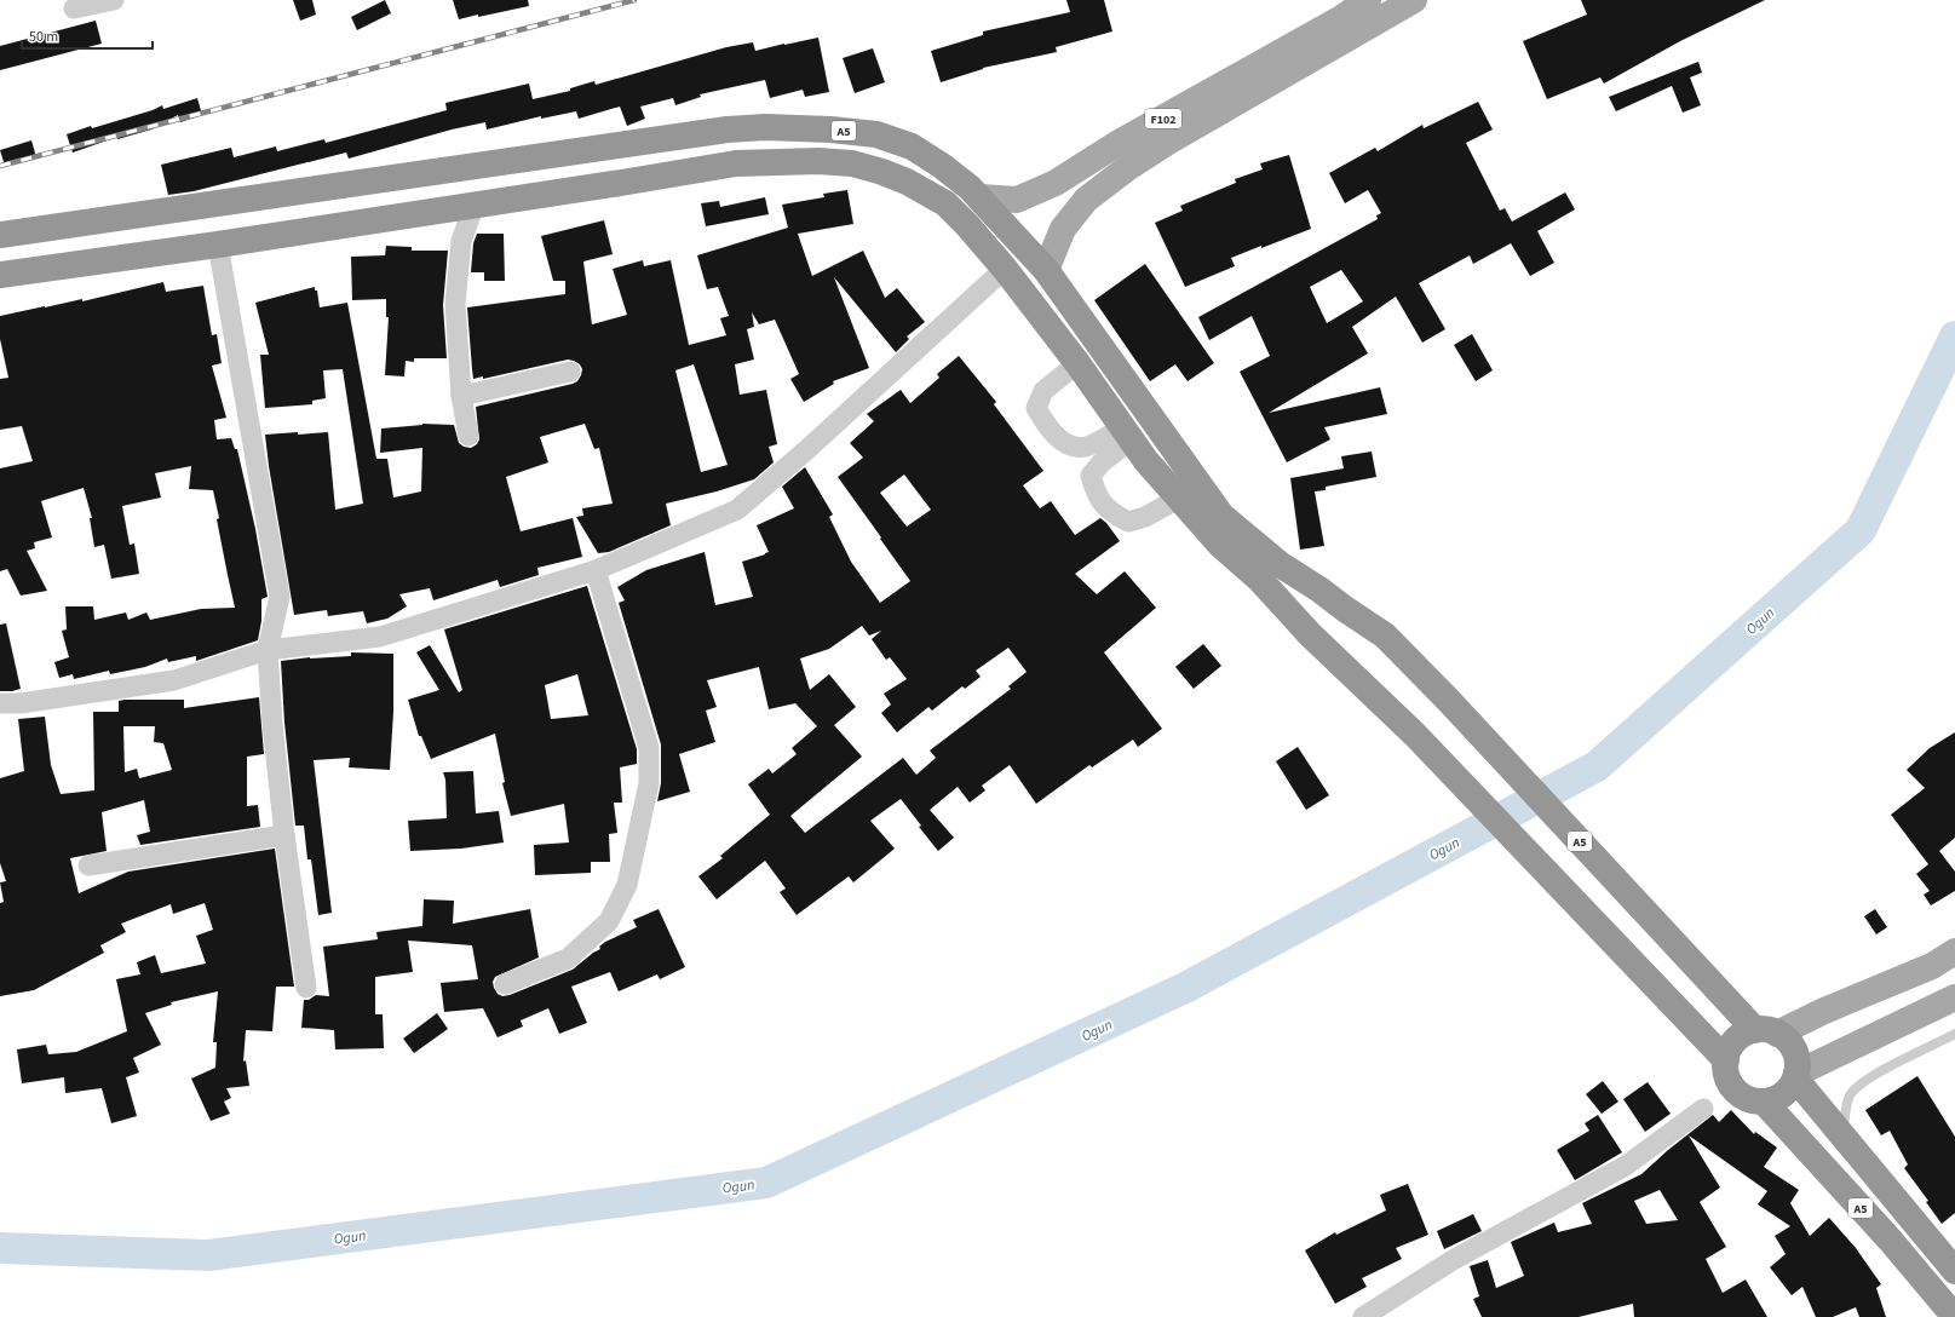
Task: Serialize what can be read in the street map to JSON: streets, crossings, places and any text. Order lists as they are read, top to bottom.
{
  "streets": {
    "highway": ["A5"],
    "main road": ["F102"]
  },
  "crossings": [
    ["F102", "A5"]
  ],
  "water": ["Ogun"],
  "scale_bar": "50 m"
}
